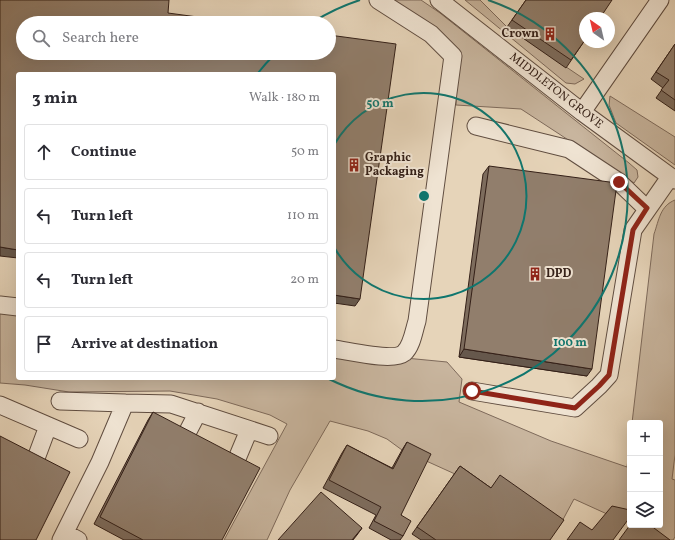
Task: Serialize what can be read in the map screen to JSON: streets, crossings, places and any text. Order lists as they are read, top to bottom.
{
  "streets": {
    "street": ["MIDDLETON GROVE"]
  },
  "places": {
    "building": ["Crown", "Graphic Packaging", "DPD"]
  },
  "north": "top left",
  "page": {
    "search": "Search here",
    "heading": ["3 min", "Walk · 180 m"],
    "list": [
      ["Continue", "50 m"],
      ["Turn left", "110 m"],
      ["Turn left", "20 m"],
      "Arrive at destination"
    ],
    "map_buttons": ["+", "−"]
  },
  "rings": ["50 m", "100 m"]
}
